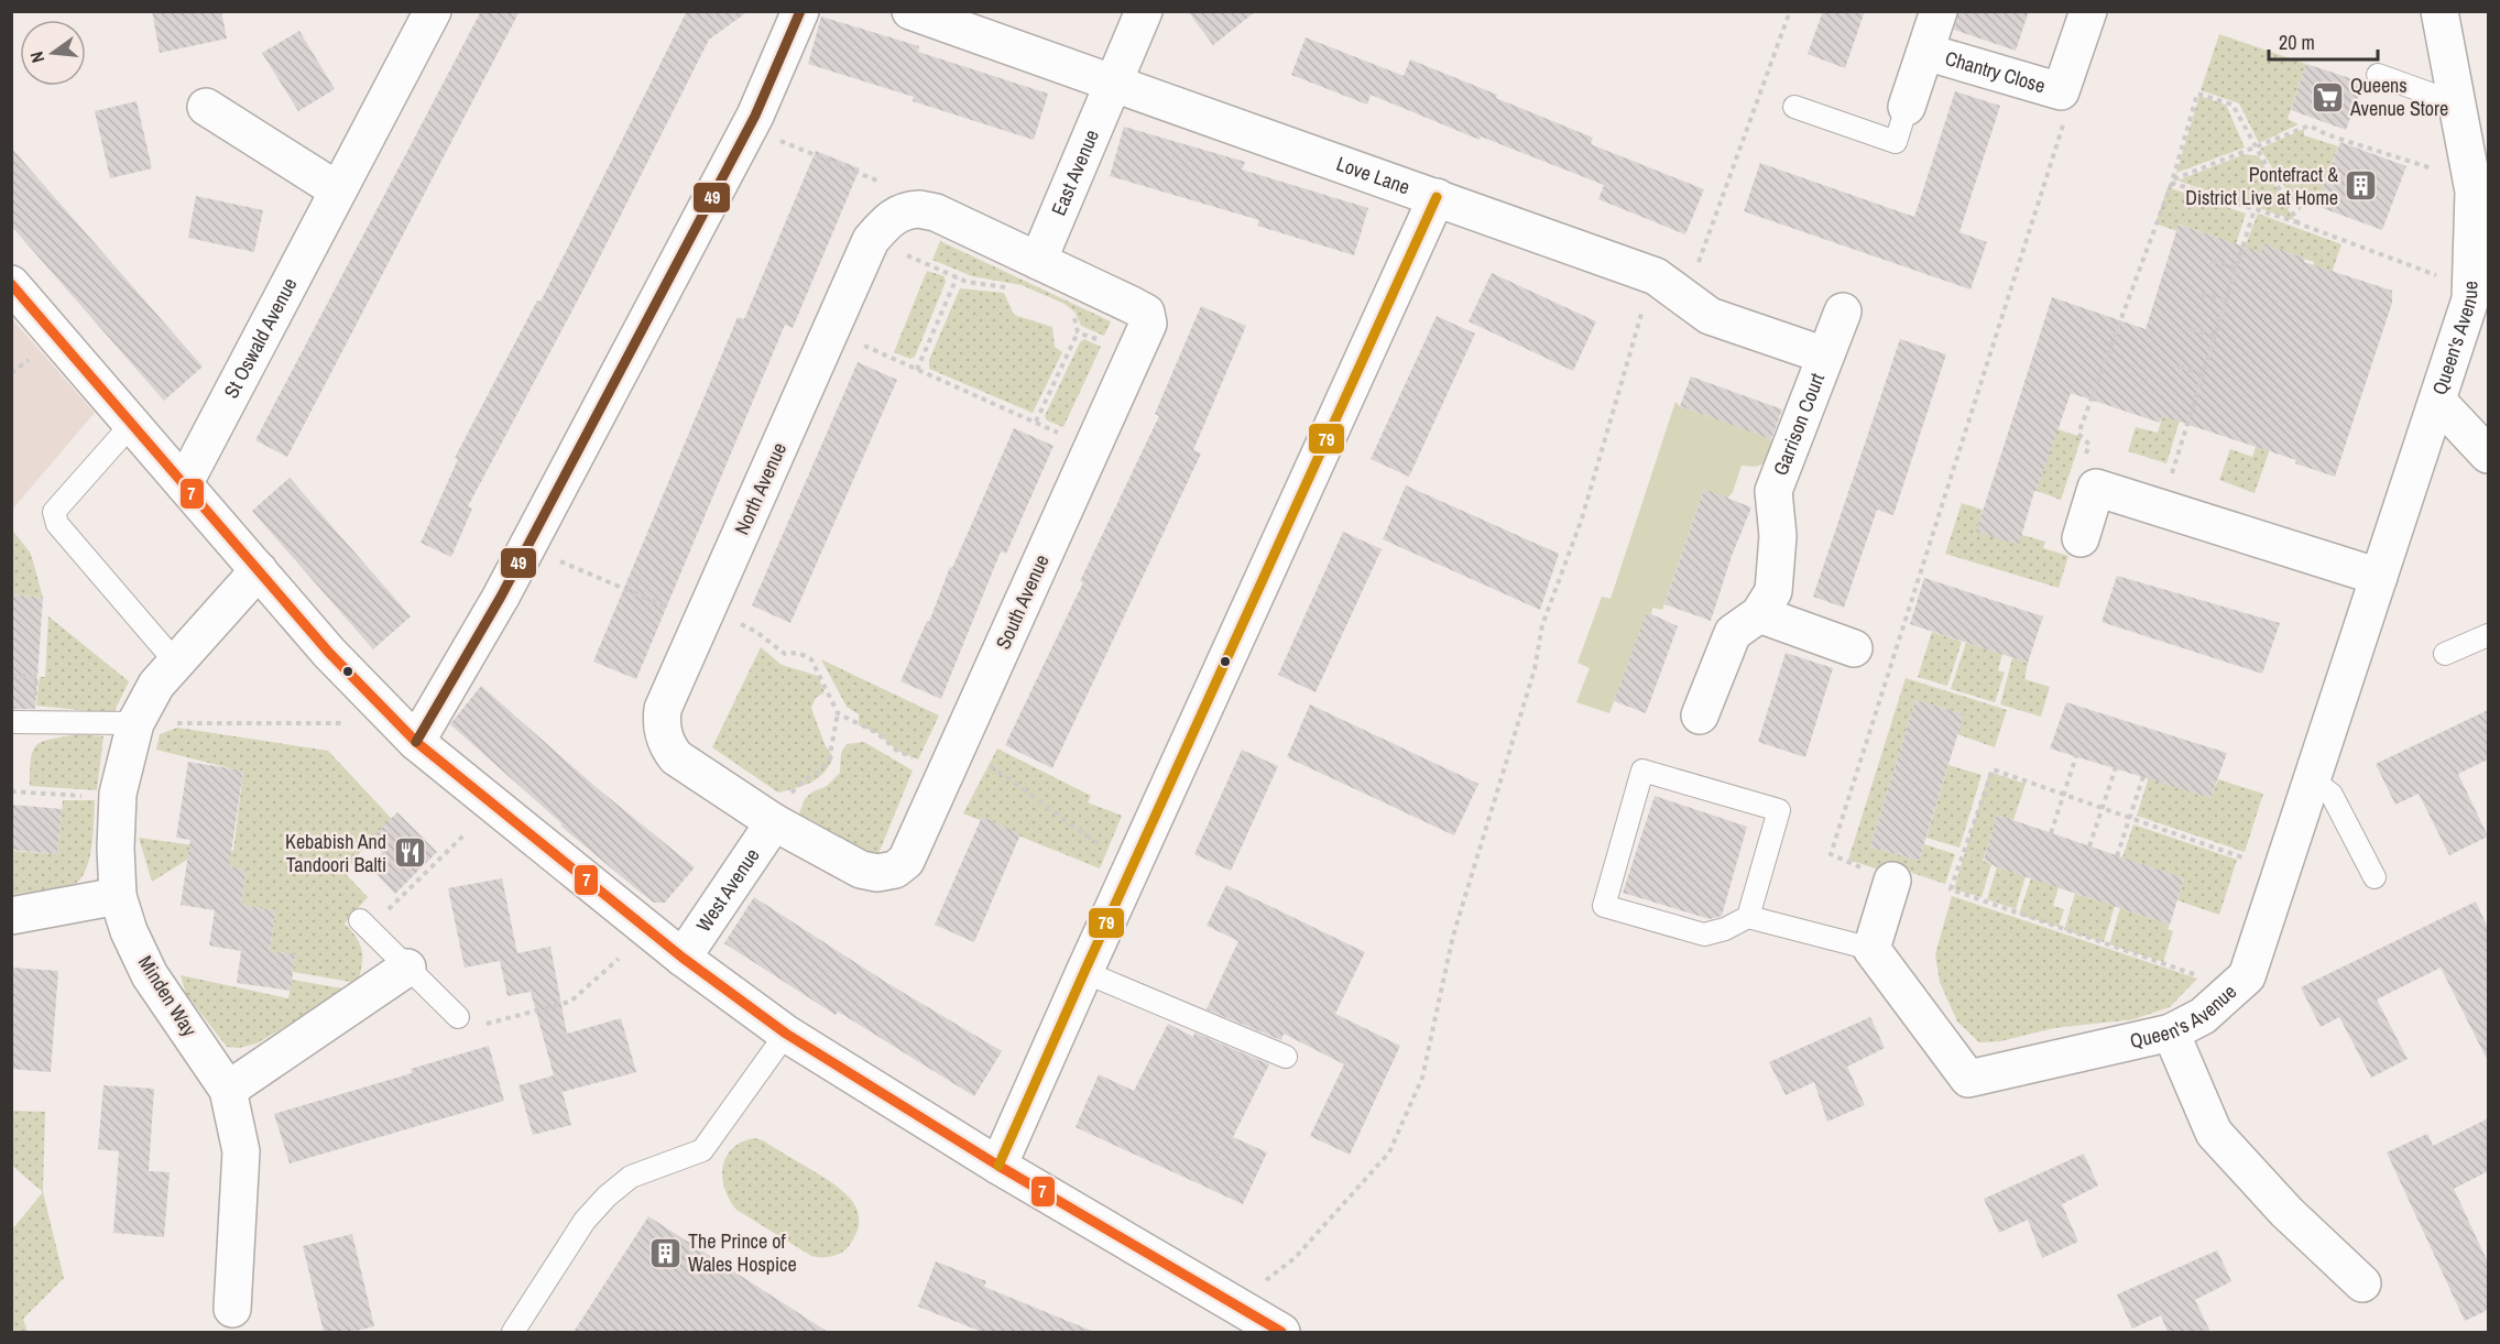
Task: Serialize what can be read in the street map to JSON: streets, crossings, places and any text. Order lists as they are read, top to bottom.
{
  "streets": {
    "street": [
      "Chantry Close",
      "East Avenue",
      "Love Lane",
      "Queen's Avenue",
      "St Oswald Avenue",
      "Garrison Court",
      "North Avenue",
      "South Avenue",
      "West Avenue",
      "Minden Way"
    ]
  },
  "crossings": [
    ["East Avenue", "Love Lane"],
    ["East Avenue", "South Avenue"],
    ["Love Lane", "Garrison Court"],
    ["North Avenue", "South Avenue"],
    ["North Avenue", "West Avenue"],
    ["South Avenue", "West Avenue"]
  ],
  "places": {
    "supermarket": ["Queens Avenue Store"],
    "building": ["Pontefract & District Live at Home", "The Prince of Wales Hospice"],
    "restaurant": ["Kebabish And Tandoori Balti"]
  },
  "lines": ["transit line 49", "transit line 79", "transit line 7"],
  "scale_bar": "20 m",
  "north": "left"
}
